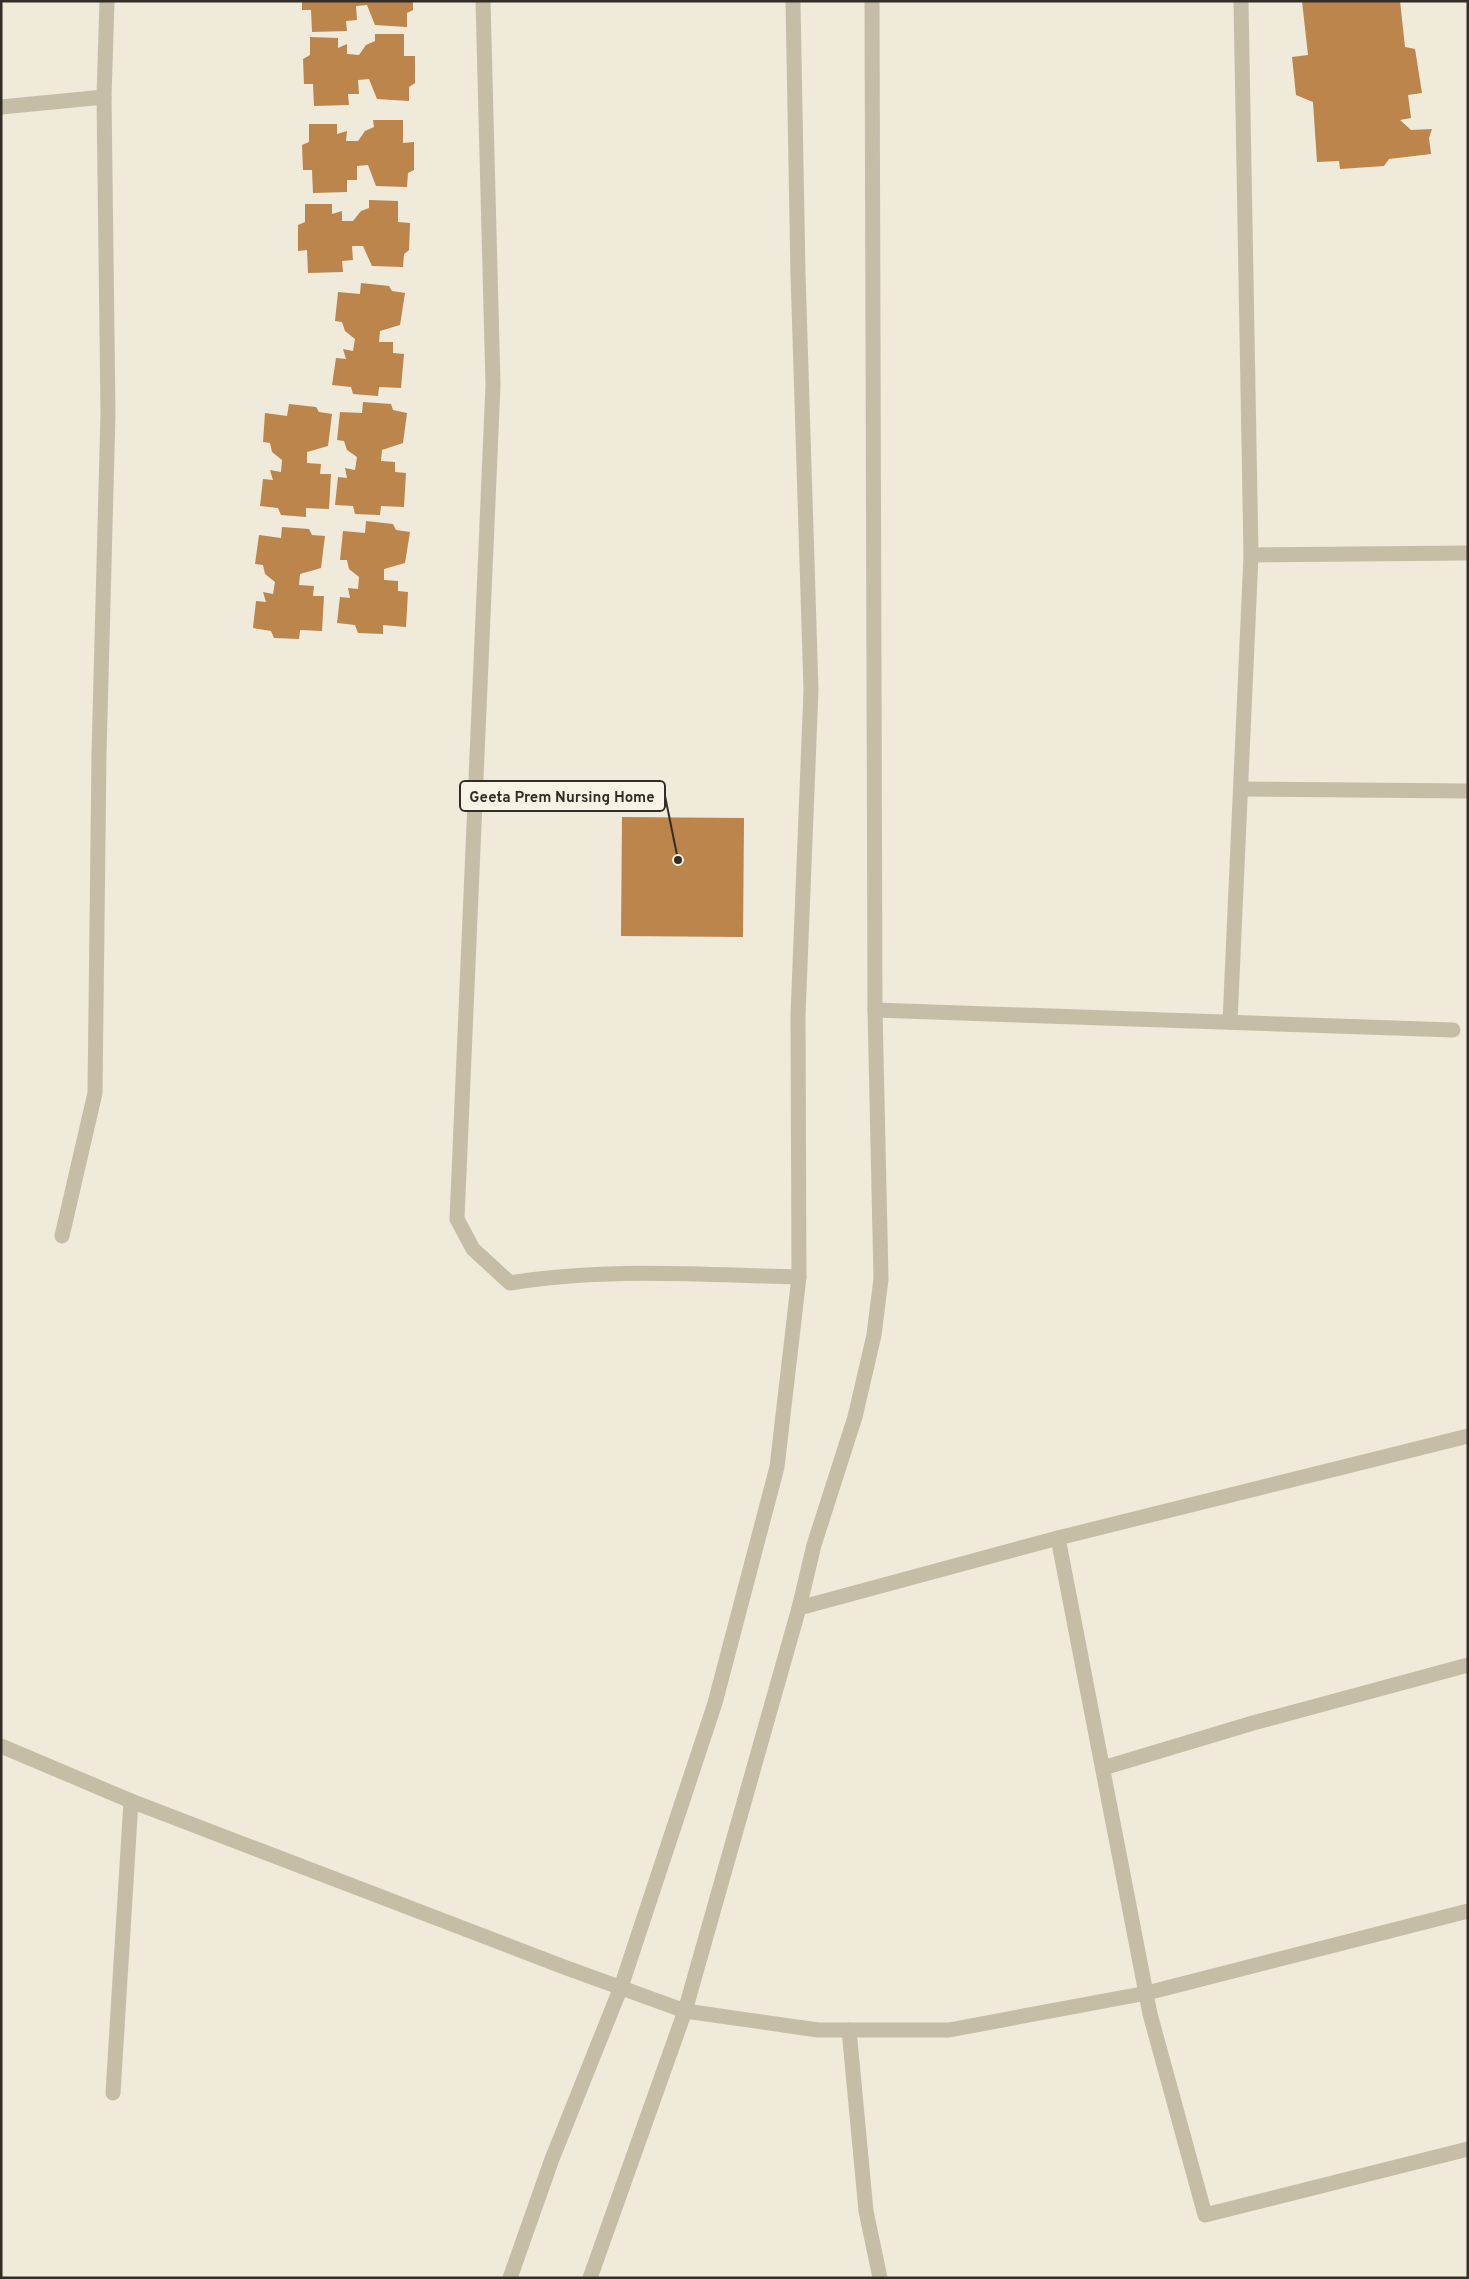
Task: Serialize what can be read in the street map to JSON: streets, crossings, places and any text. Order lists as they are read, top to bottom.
{
  "places": ["Geeta Prem Nursing Home"]
}
